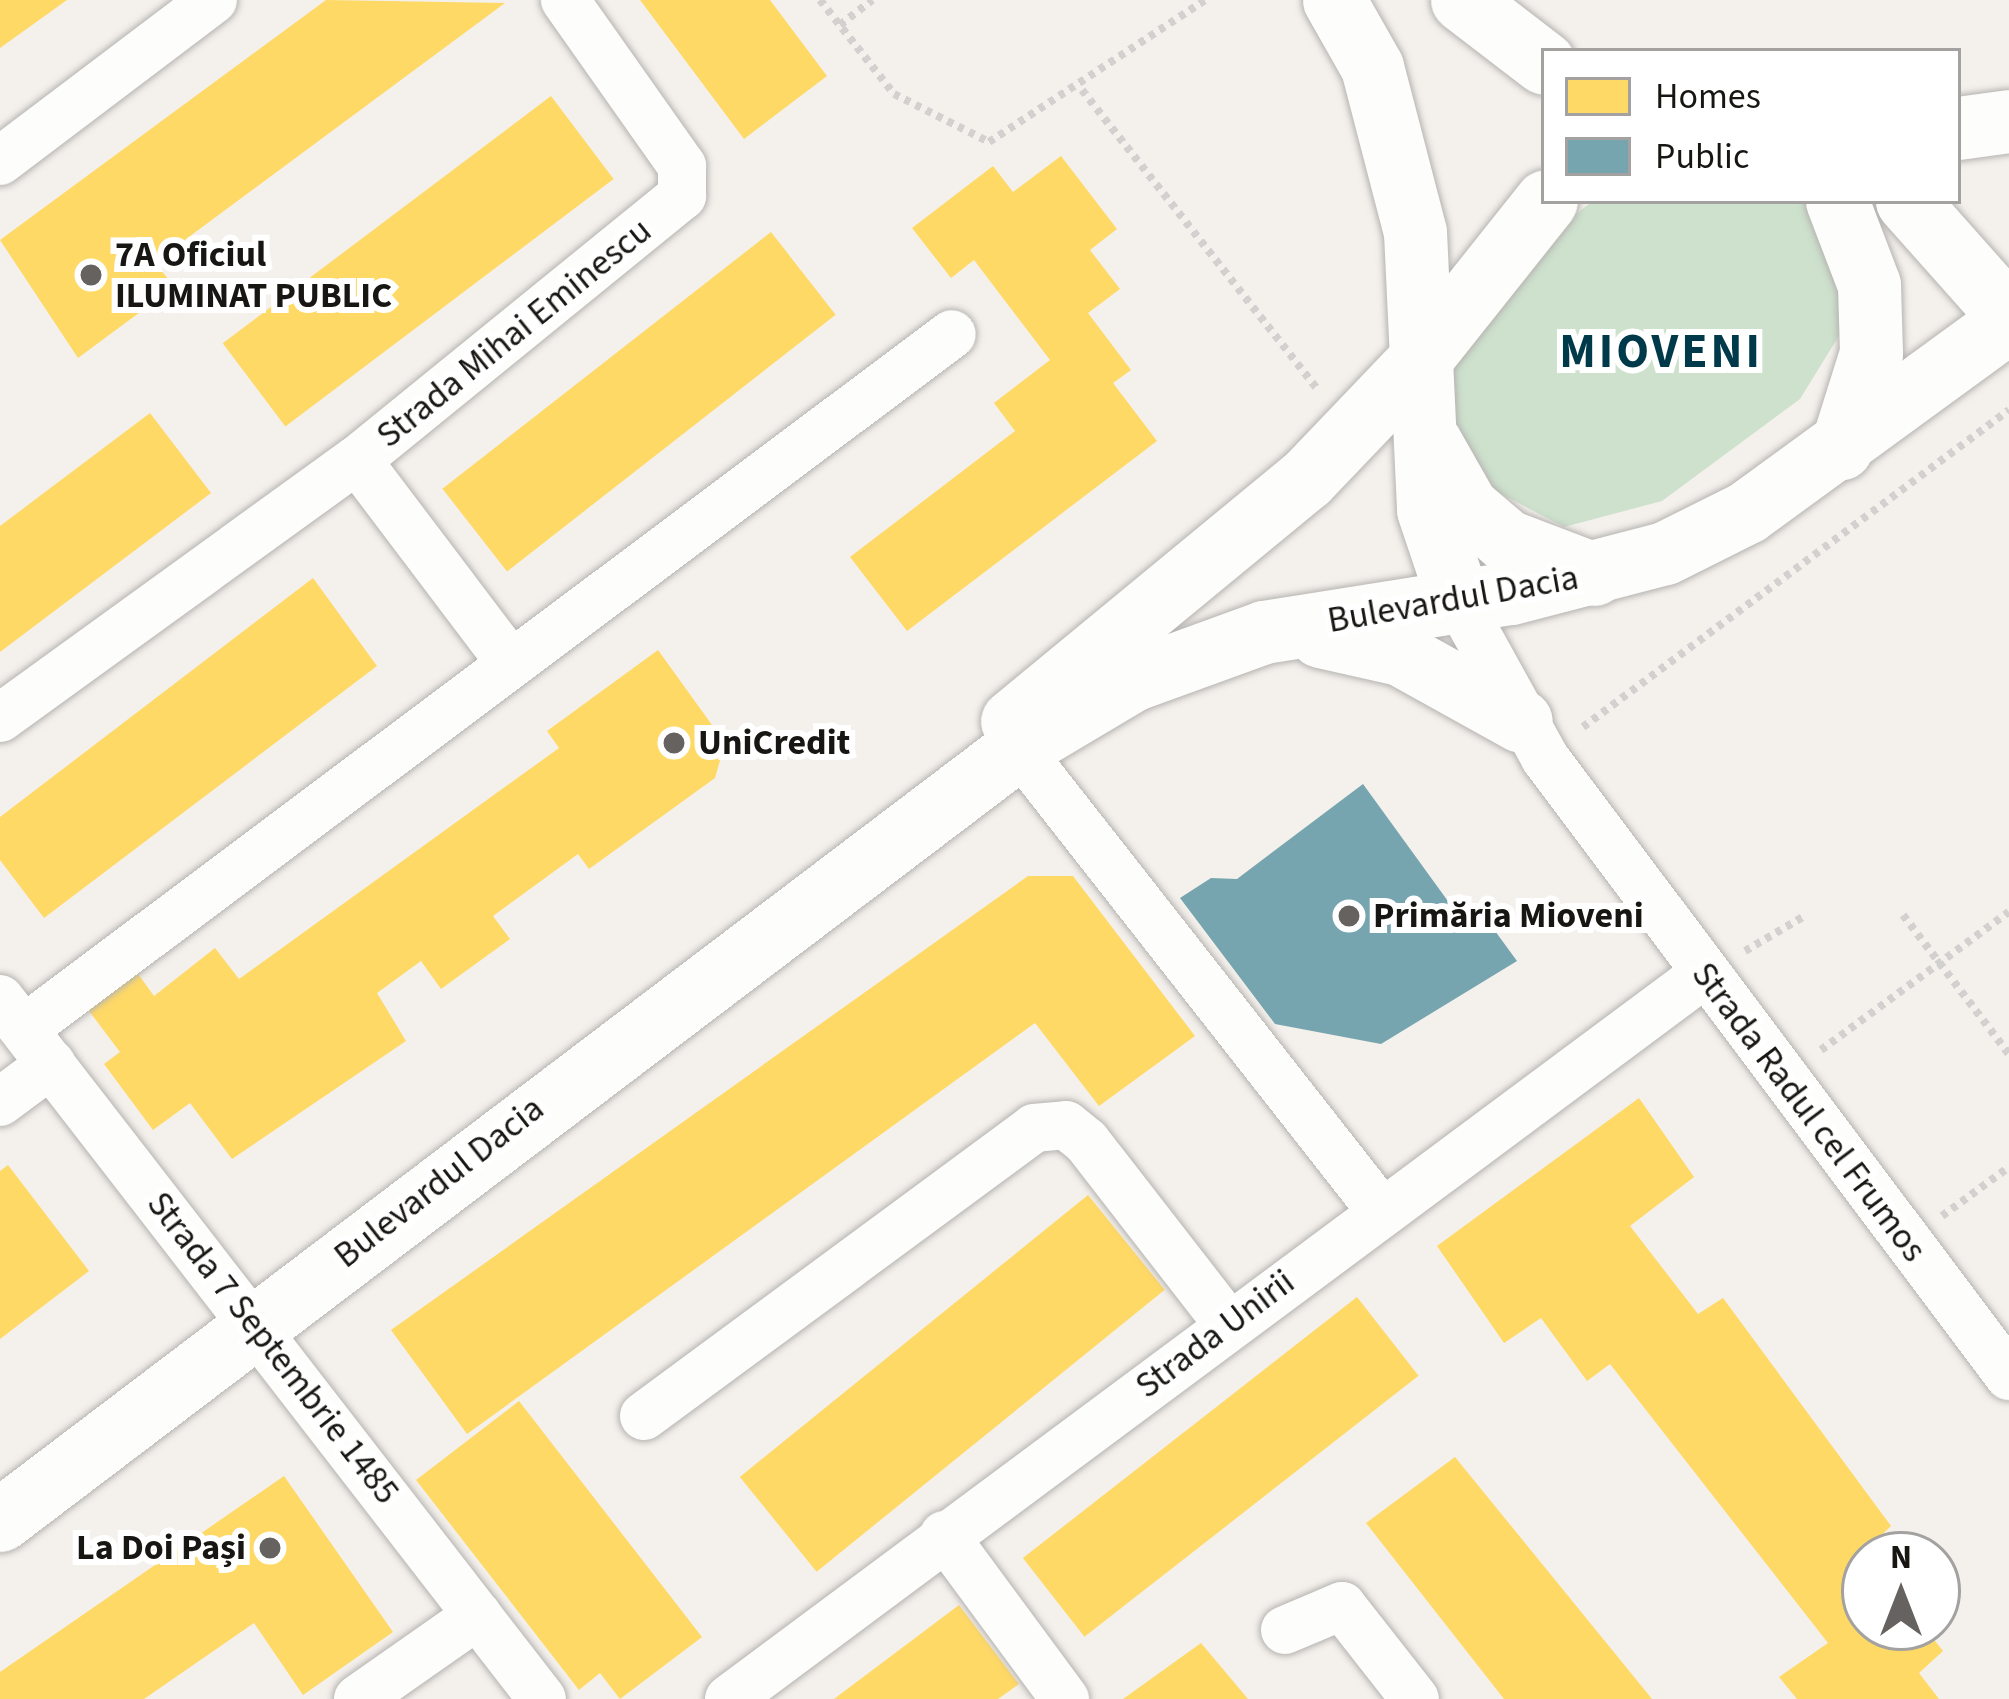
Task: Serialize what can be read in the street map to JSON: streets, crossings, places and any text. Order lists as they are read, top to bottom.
{
  "streets": {
    "main road": ["Bulevardul Dacia"],
    "street": [
      "Strada Mihai Eminescu",
      "Strada Radul cel Frumos",
      "Strada Unirii",
      "Strada 7 Septembrie 1485"
    ]
  },
  "crossings": [
    ["Bulevardul Dacia", "Strada Radul cel Frumos"],
    ["Bulevardul Dacia", "Strada 7 Septembrie 1485"],
    ["Strada Radul cel Frumos", "Strada Unirii"]
  ],
  "districts": ["MIOVENI"],
  "places": [
    "7A Oficiul ILUMINAT PUBLIC",
    "UniCredit",
    "Primăria Mioveni",
    "La Doi Pași"
  ],
  "legend": ["Homes", "Public"],
  "north": "top"
}
